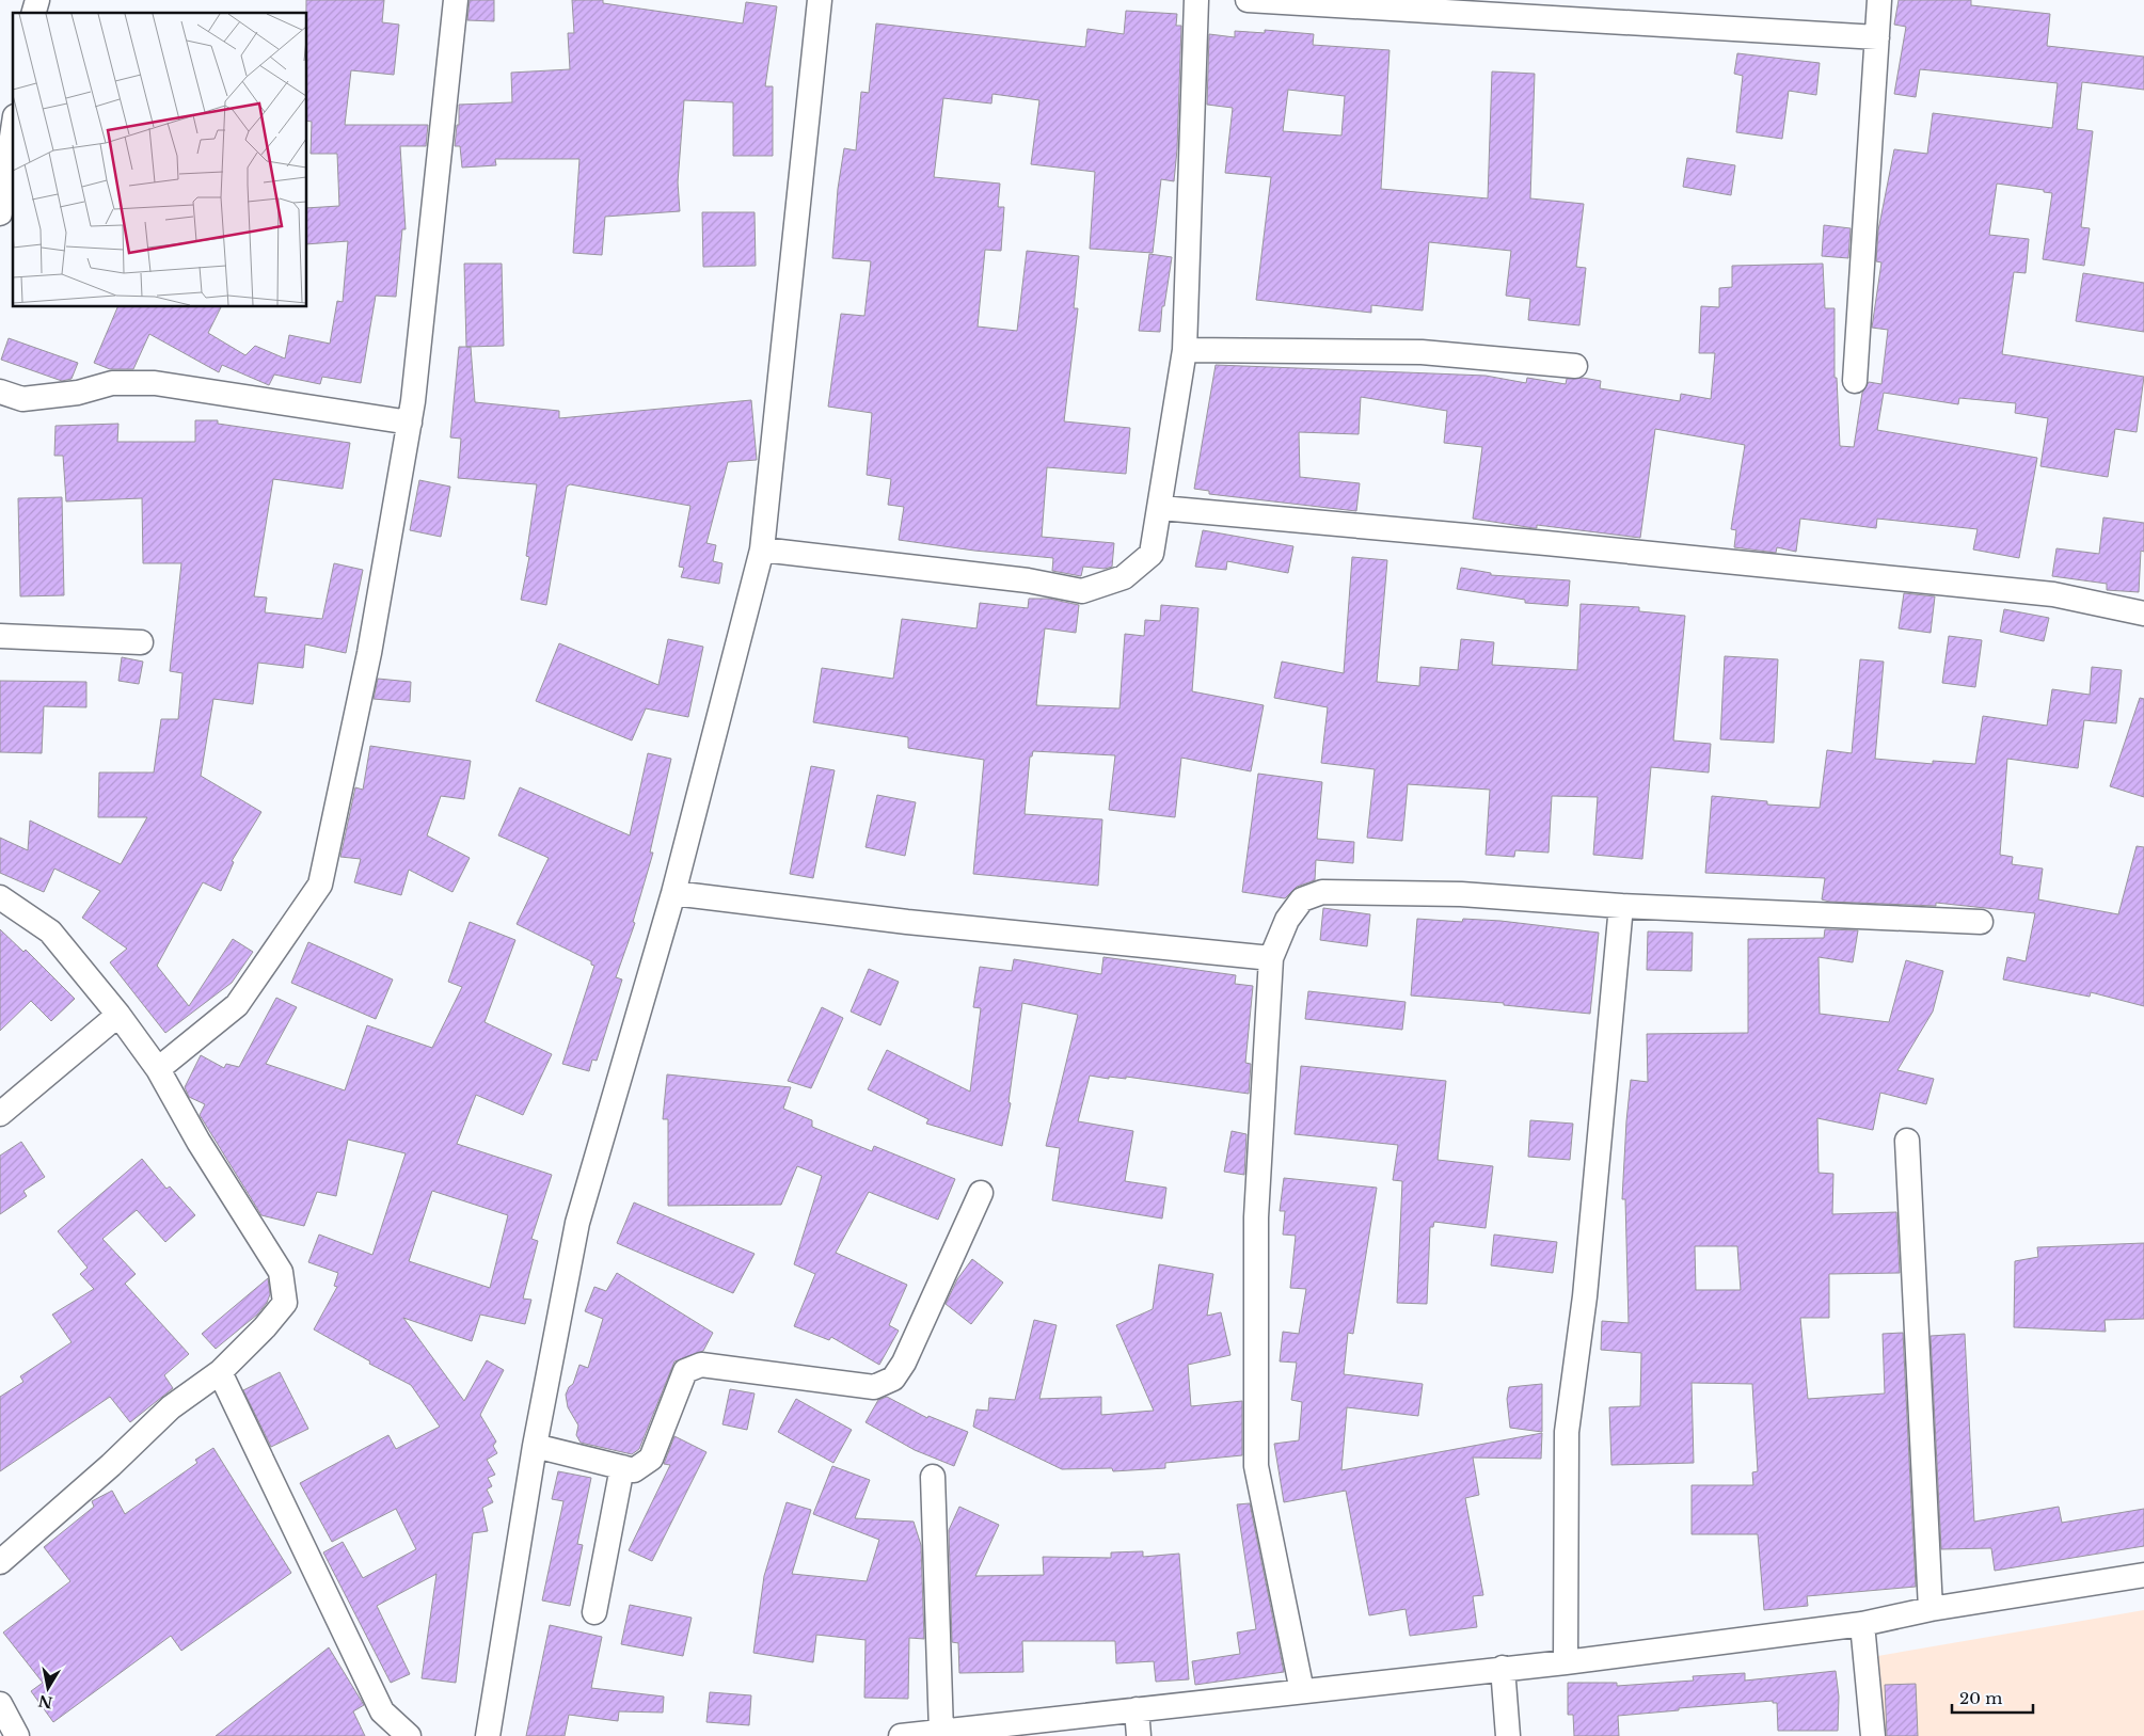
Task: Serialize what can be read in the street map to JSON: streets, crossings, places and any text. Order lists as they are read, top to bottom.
{
  "scale_bar": "20 m",
  "north": "bottom"
}
